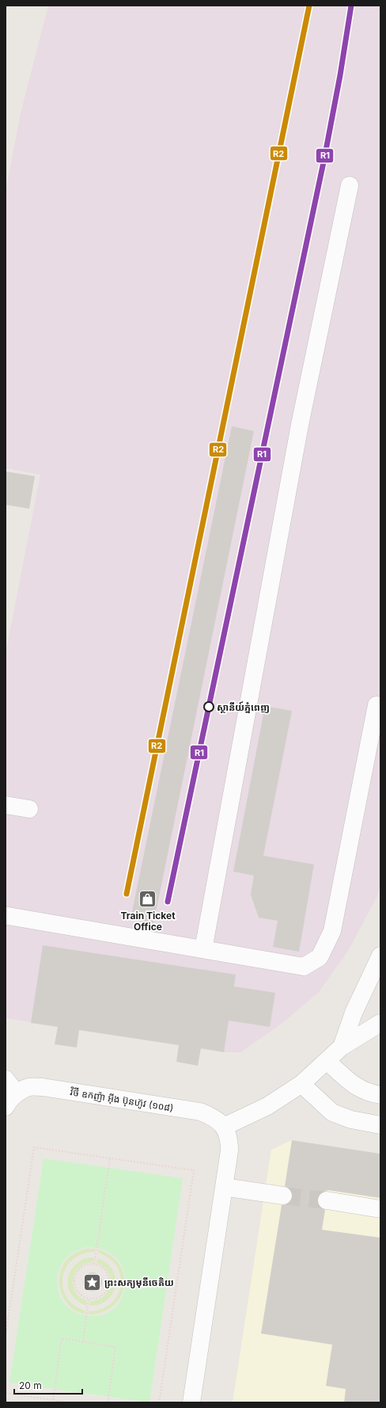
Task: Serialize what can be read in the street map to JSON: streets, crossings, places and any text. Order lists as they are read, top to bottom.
{
  "streets": {
    "street": ["វិថី ឧកញ៉ា អ៊ីង ប៊ុនហ៊ូវ (១០៨)"]
  },
  "places": {
    "other": ["ស្ថានីយ៍ភ្នំពេញ"],
    "shop": ["Train Ticket Office"],
    "place": ["ព្រះសក្យមុនីចេតិយ"]
  },
  "lines": ["transit line R1", "transit line R2"],
  "scale_bar": "20 m"
}
